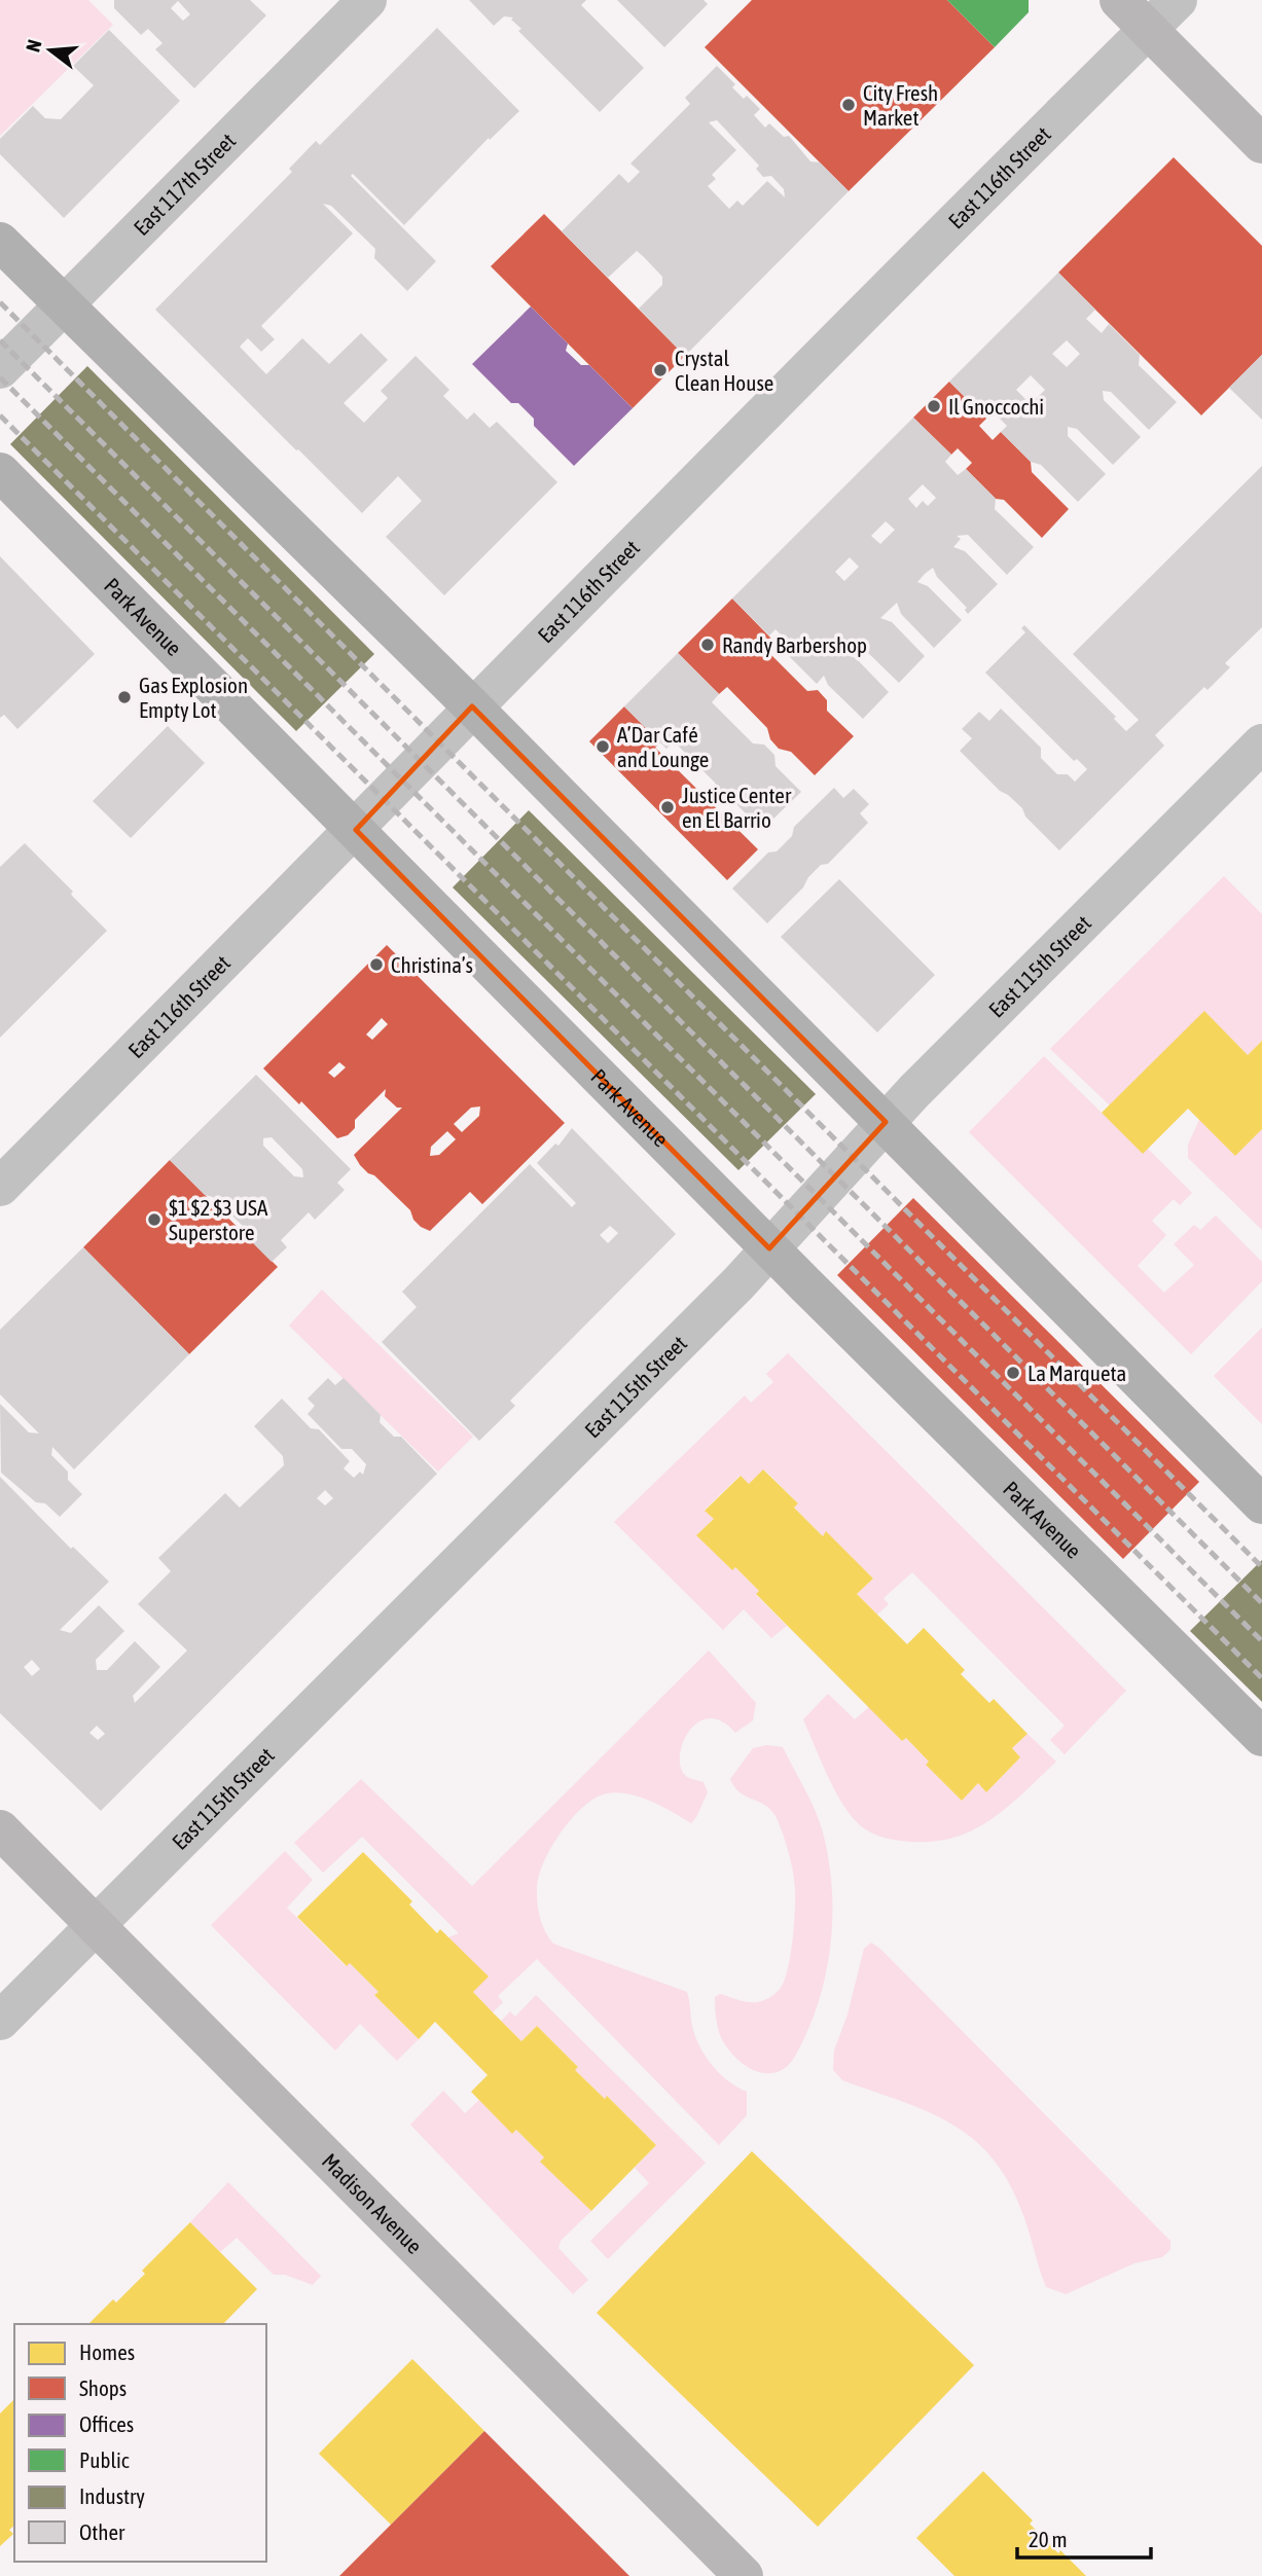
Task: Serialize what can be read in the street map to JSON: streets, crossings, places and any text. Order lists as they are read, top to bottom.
{
  "streets": {
    "main road": ["Park Avenue", "Madison Avenue"],
    "street": ["East 116th Street", "East 117th Street", "East 115th Street"]
  },
  "crossings": [
    ["East 116th Street", "Park Avenue"],
    ["Park Avenue", "East 115th Street"],
    ["East 115th Street", "Madison Avenue"]
  ],
  "places": [
    "City Fresh Market",
    "Crystal Clean House",
    "Il Gnoccochi",
    "Randy Barbershop",
    "Gas Explosion Empty Lot",
    "A’Dar Café and Lounge",
    "Justice Center en El Barrio",
    "Christina’s",
    "$1 $2 $3 USA Superstore",
    "La Marqueta"
  ],
  "legend": [
    "Homes",
    "Shops",
    "Offices",
    "Public",
    "Industry",
    "Other"
  ],
  "scale_bar": "20 m",
  "north": "left"
}
